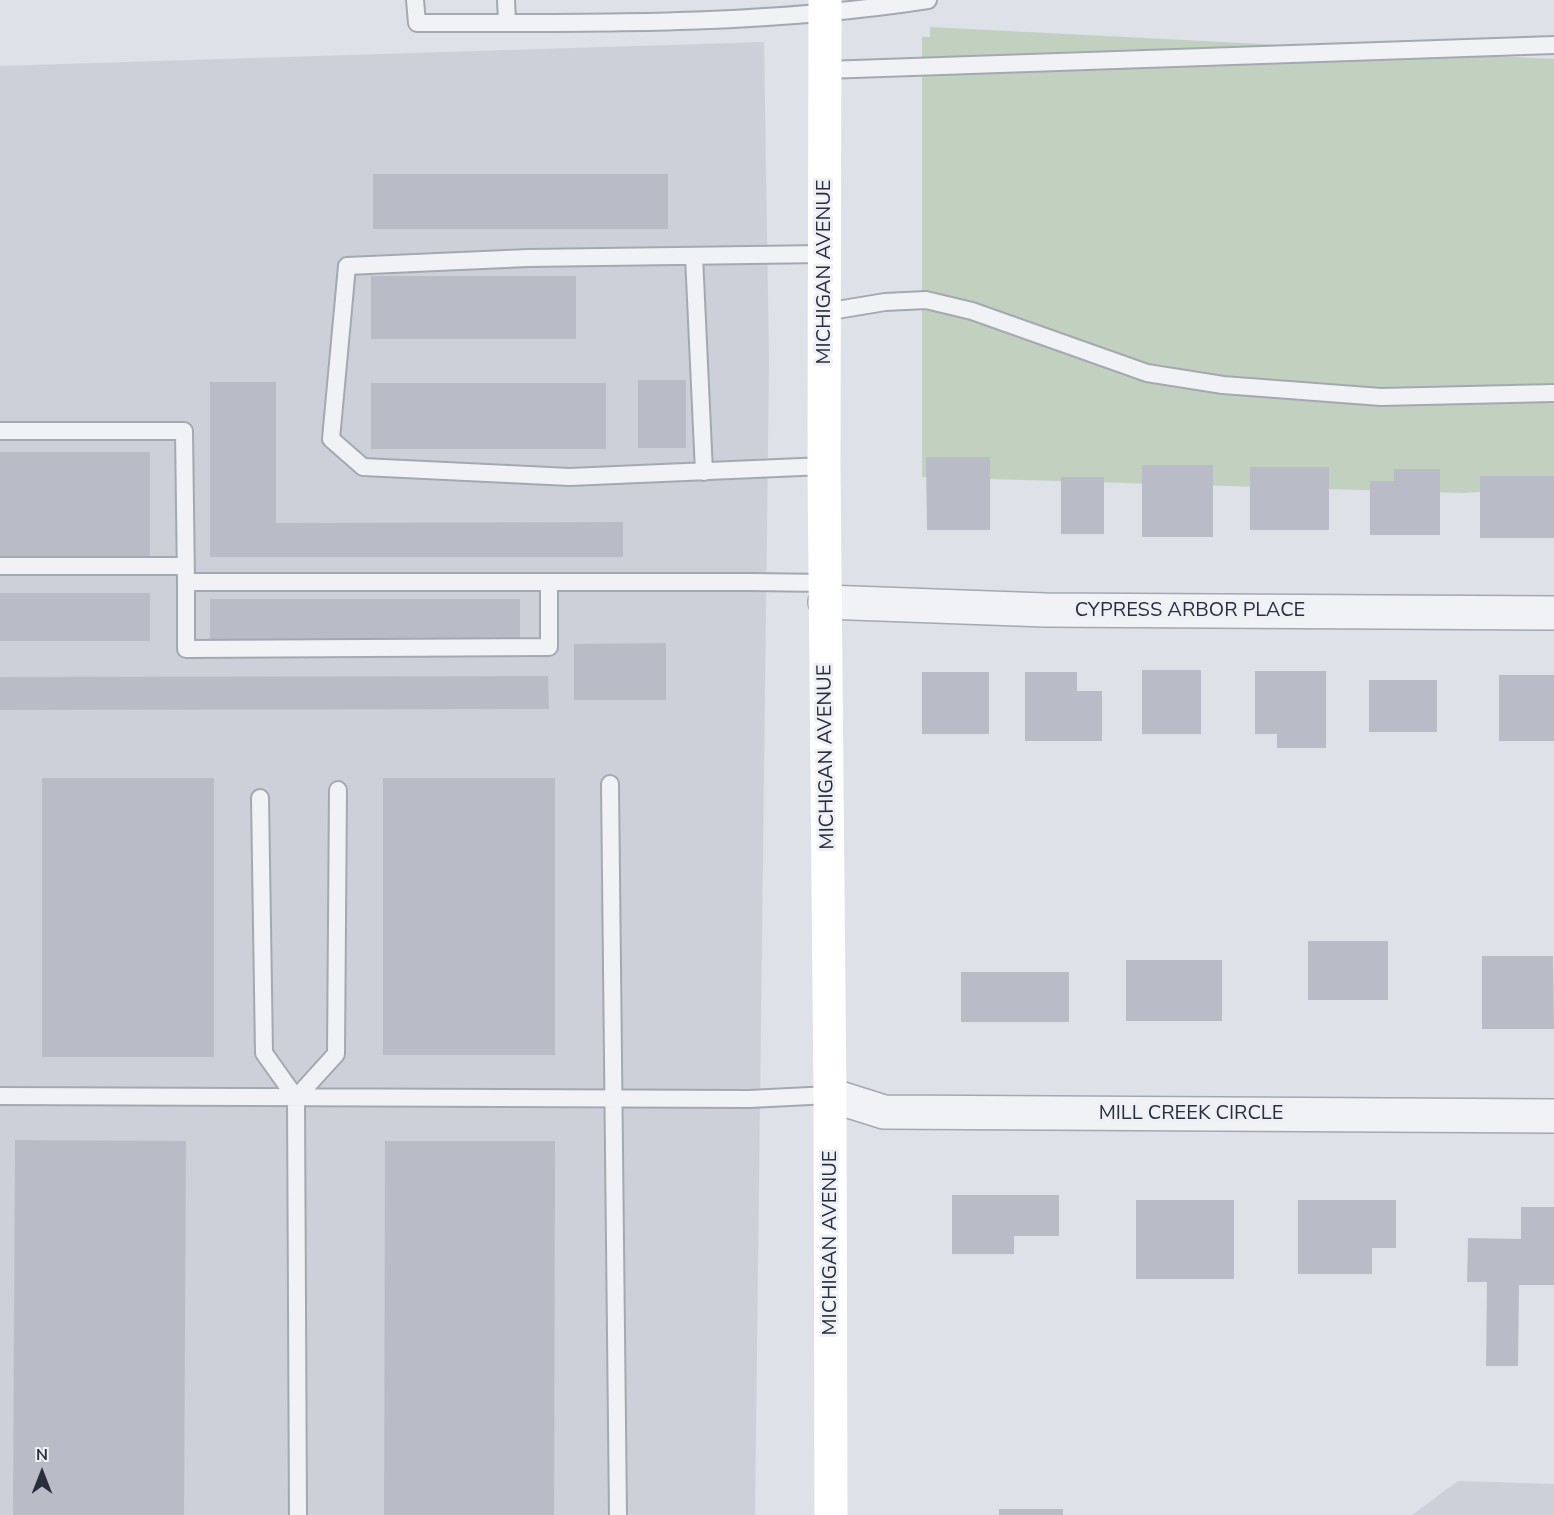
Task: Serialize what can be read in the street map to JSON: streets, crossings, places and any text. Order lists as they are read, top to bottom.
{
  "streets": {
    "main road": ["MICHIGAN AVENUE"],
    "street": ["CYPRESS ARBOR PLACE", "MILL CREEK CIRCLE"]
  },
  "crossings": [
    ["MICHIGAN AVENUE", "CYPRESS ARBOR PLACE"],
    ["MICHIGAN AVENUE", "MILL CREEK CIRCLE"]
  ],
  "north": "top"
}
